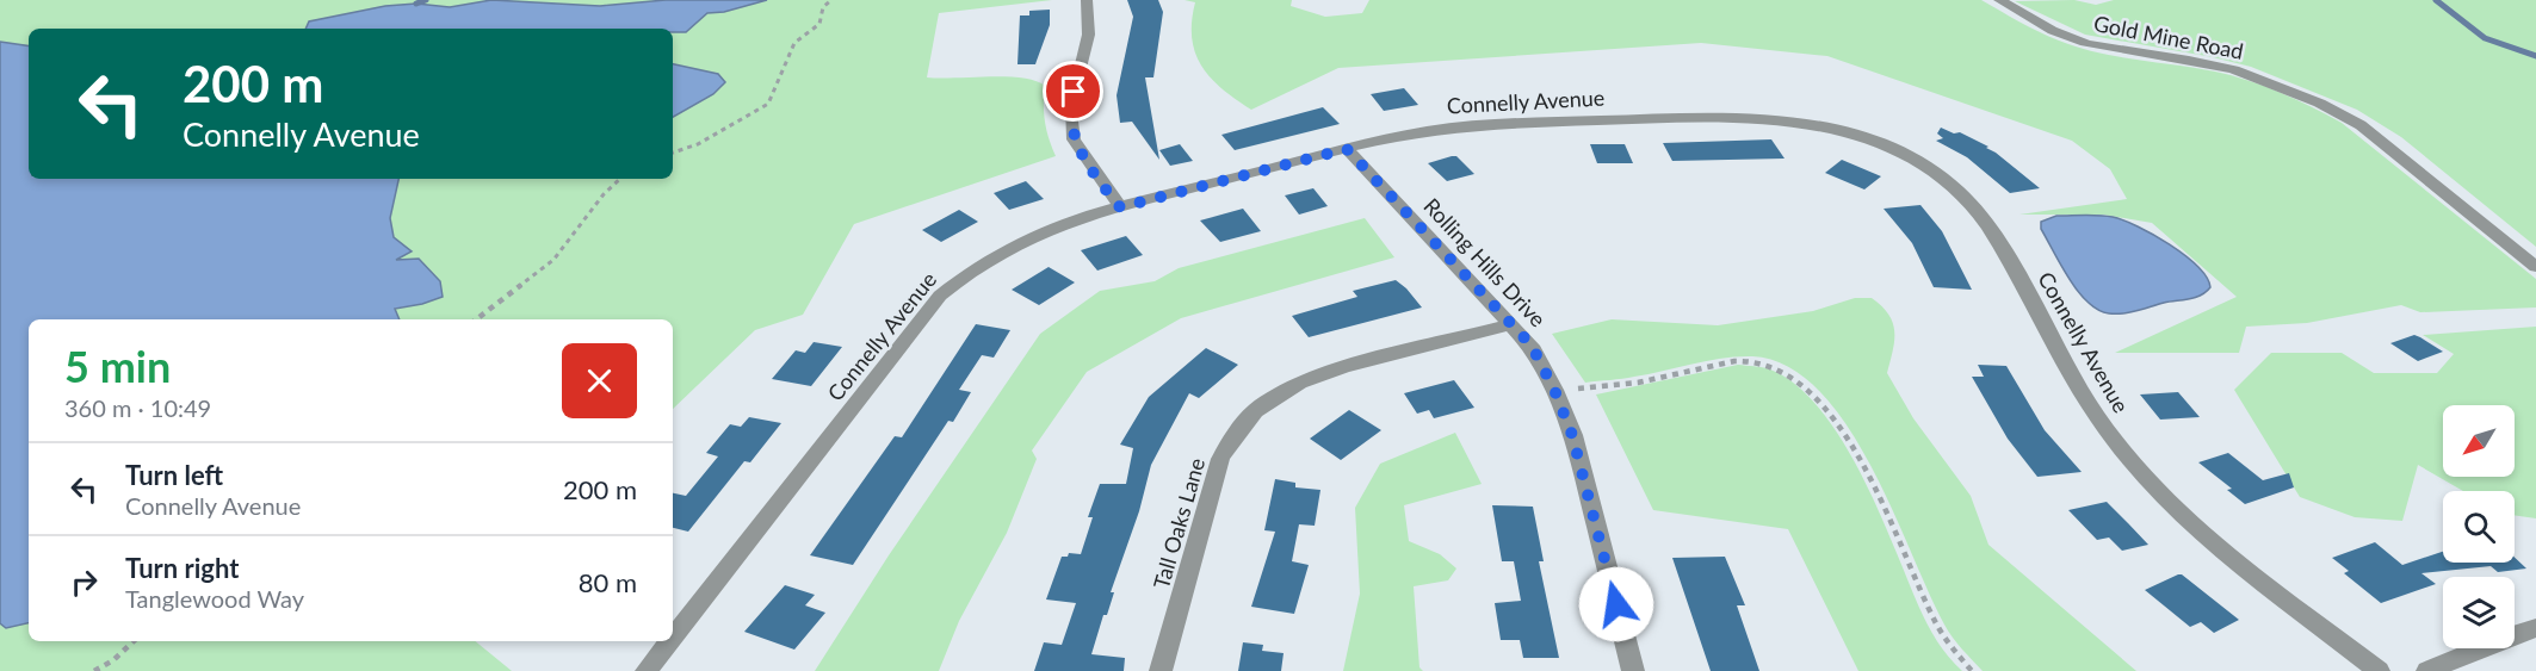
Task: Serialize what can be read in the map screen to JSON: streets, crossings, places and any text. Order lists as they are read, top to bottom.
{
  "streets": {
    "street": [
      "Gold Mine Road",
      "Connelly Avenue",
      "Rolling Hills Drive",
      "Tall Oaks Lane"
    ]
  },
  "crossings": [
    ["Connelly Avenue", "Rolling Hills Drive"],
    ["Rolling Hills Drive", "Tall Oaks Lane"]
  ],
  "north": "bottom left",
  "page": {
    "turn": ["200 m", "Connelly Avenue"],
    "heading": ["5 min", "360 m · 10:49"],
    "list": [
      {
        "name": "Turn left",
        "note": "Connelly Avenue",
        "value": "200 m"
      },
      {
        "name": "Turn right",
        "note": "Tanglewood Way",
        "value": "80 m"
      }
    ]
  }
}
